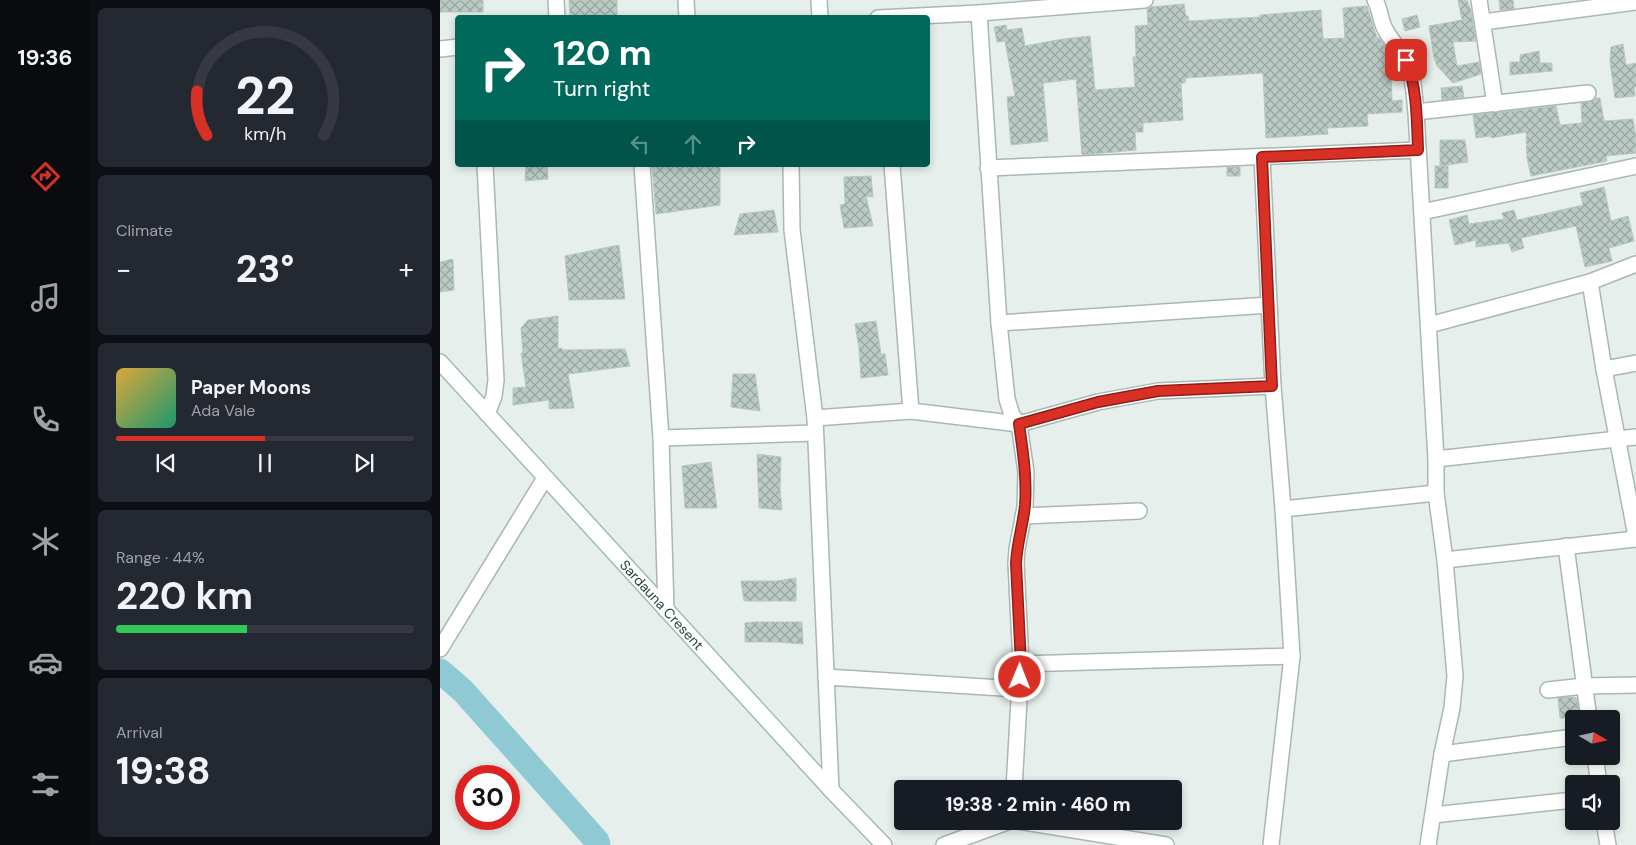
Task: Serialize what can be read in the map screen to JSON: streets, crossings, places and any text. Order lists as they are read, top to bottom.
{
  "streets": {
    "street": ["Sardauna Cresent"]
  },
  "north": "right",
  "page": {
    "tabs": "19:36",
    "turn": ["120 m", "Turn right"],
    "tile": [
      "Climate",
      ["Range · 44%", "220 km"],
      ["Arrival", "19:38"]
    ],
    "heat": ["−", "23°", "+"],
    "song": ["Paper Moons", "Ada Vale"],
    "limit": "30",
    "trip": "19:38 · 2 min · 460 m",
    "gauge": ["22", "km/h"]
  }
}
